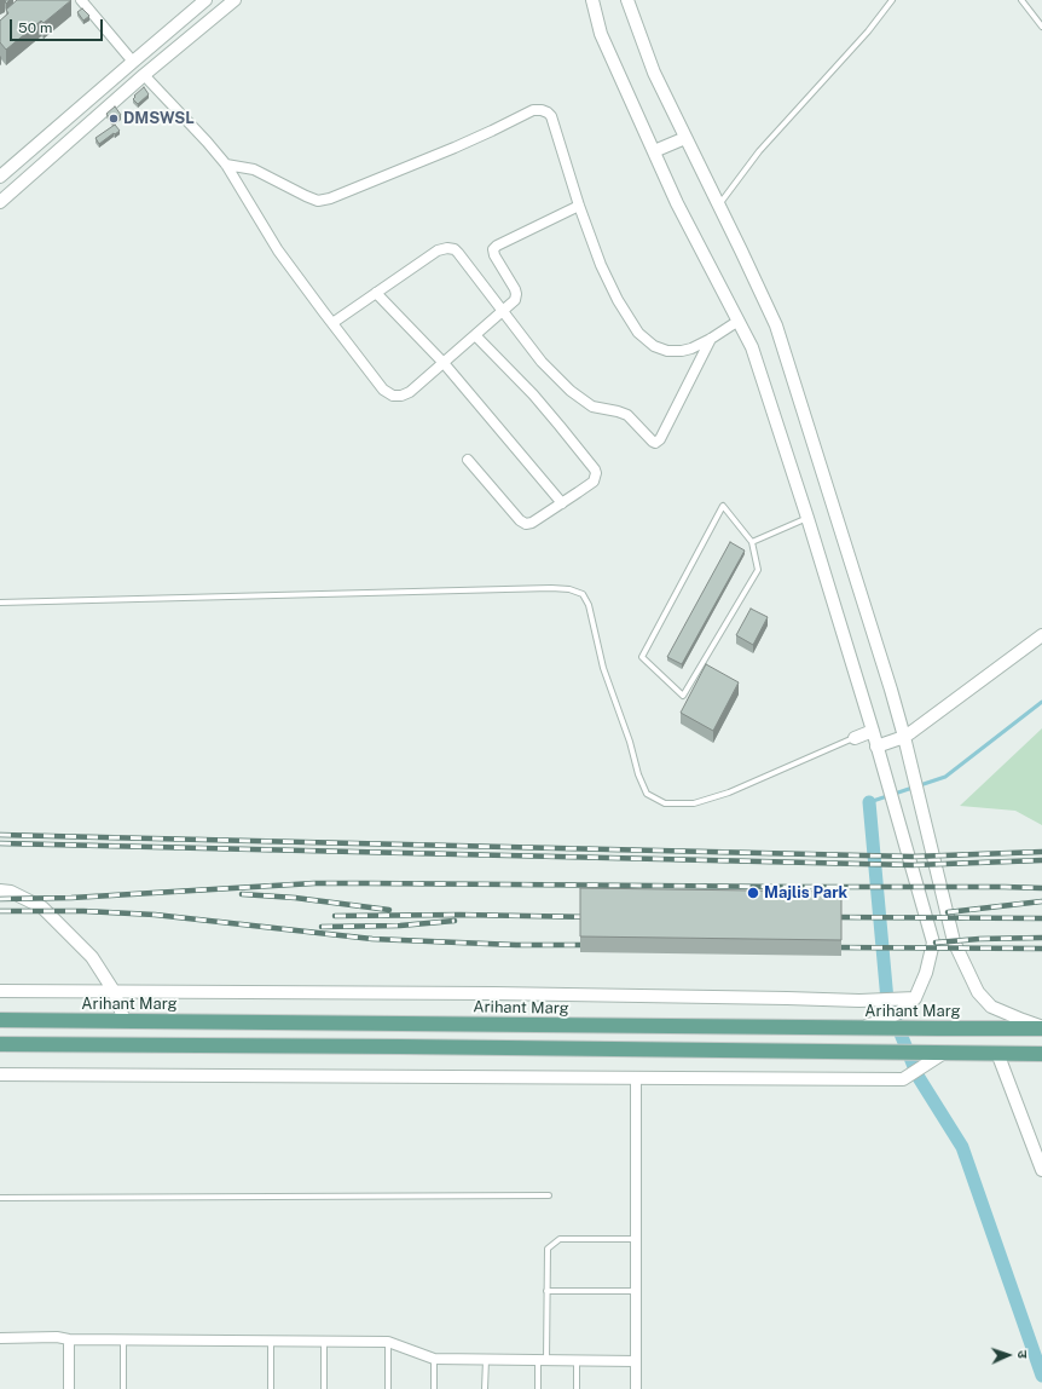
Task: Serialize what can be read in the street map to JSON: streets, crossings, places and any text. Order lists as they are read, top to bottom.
{
  "streets": {
    "main road": ["Arihant Marg"]
  },
  "places": ["DMSWSL", "Majlis Park"],
  "scale_bar": "50 m",
  "north": "right"
}
